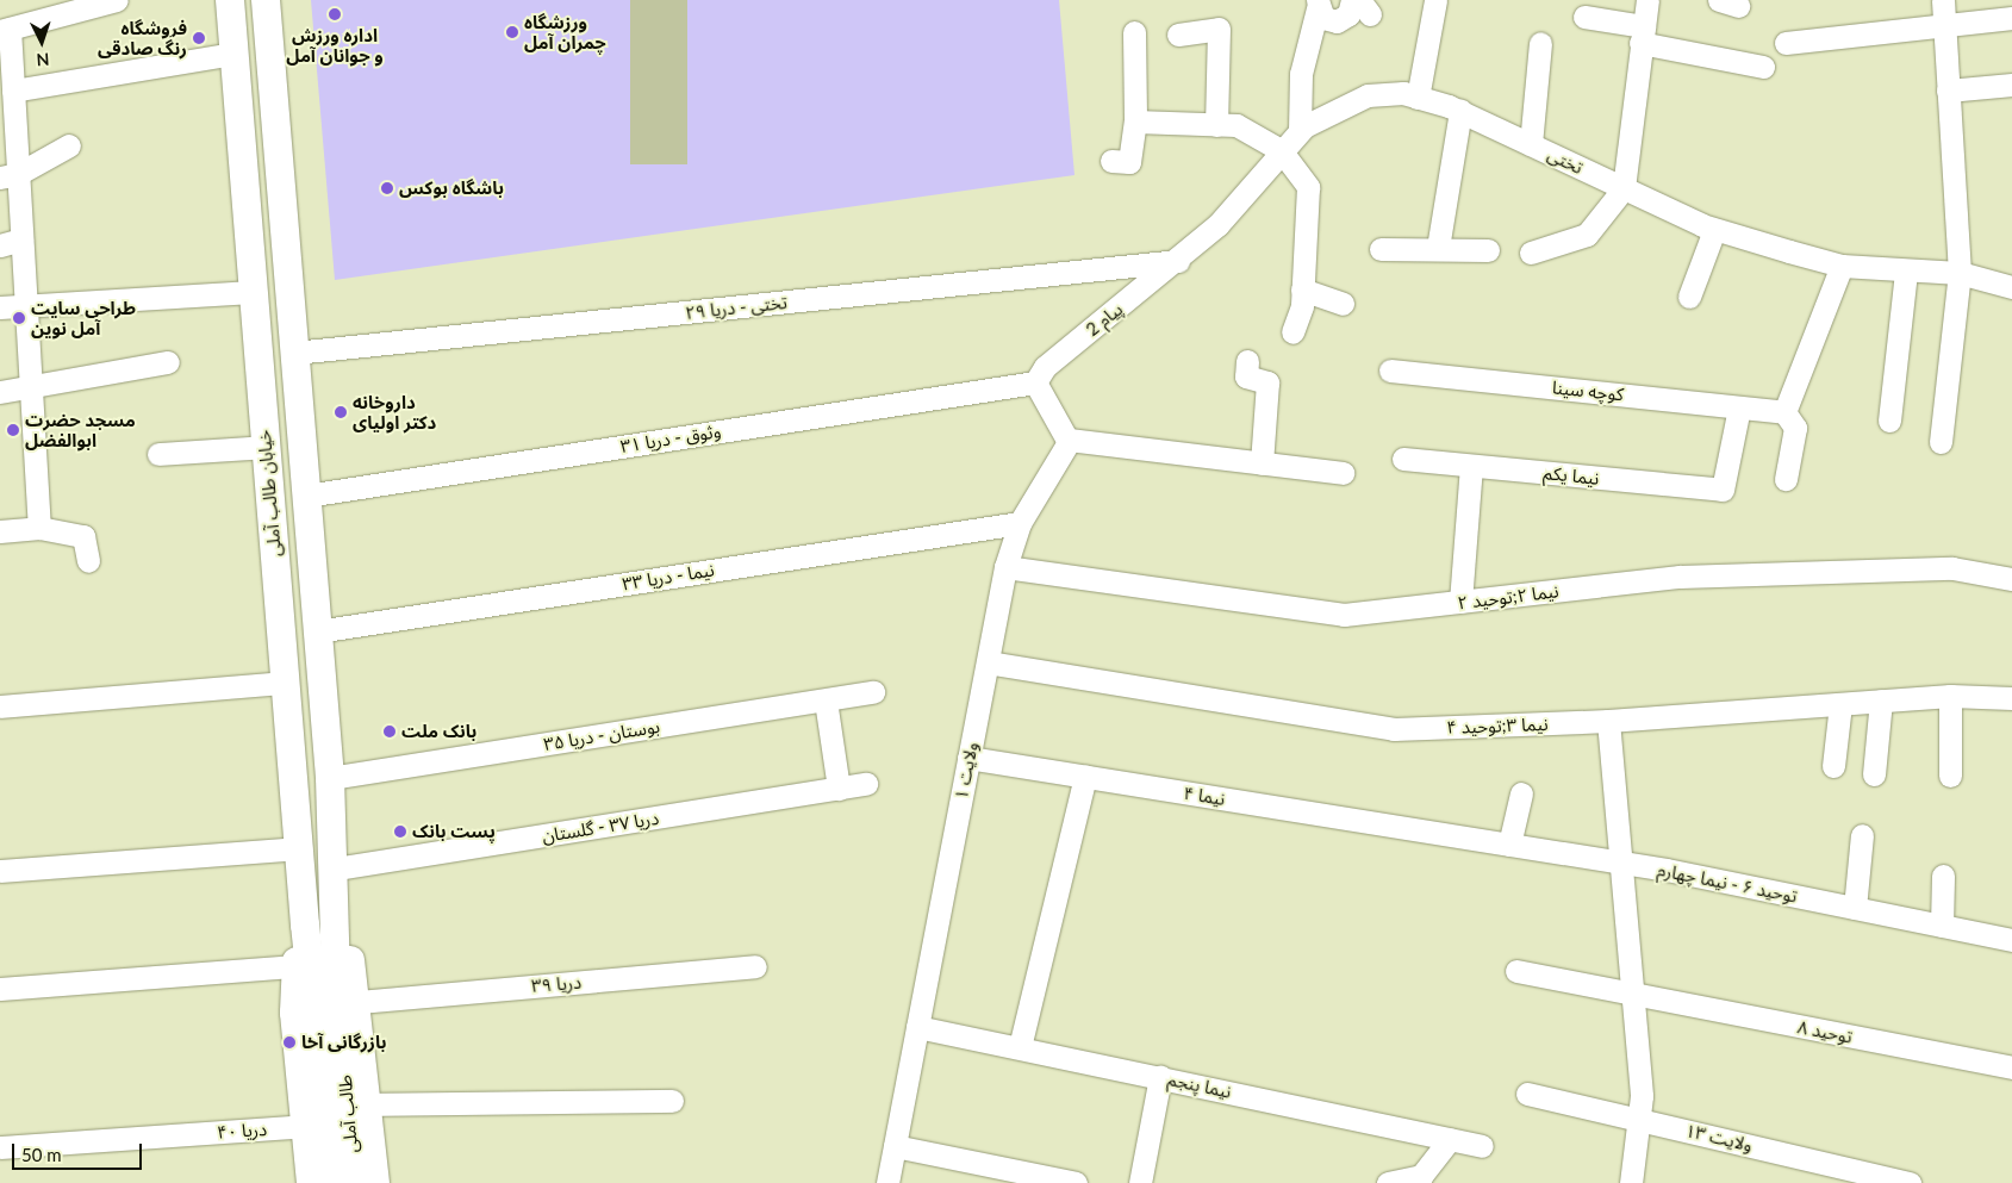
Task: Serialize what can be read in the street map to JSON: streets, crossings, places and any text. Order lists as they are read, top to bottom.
{
  "streets": {
    "main road": ["خیابان طالب آملی", "طالب آملی"],
    "street": [
      "تختی",
      "تختی - دریا ۲۹",
      "پیام 2",
      "کوچه سینا",
      "وثوق - دریا ۳۱",
      "نیما یکم",
      "نیما - دریا ۳۳",
      "نیما ۲;توحید ۲",
      "نیما ۳;توحید ۴",
      "بوستان - دریا ۳۵",
      "ولایت ۱",
      "نیما ۴",
      "دریا ۳۷ - گلستان",
      "توحید ۶ - نیما چهارم",
      "دریا ۳۹",
      "توحید ۸",
      "نیما پنجم",
      "دریا ۴۰",
      "ولایت ۱۳"
    ]
  },
  "crossings": [
    ["تختی", "تختی - دریا ۲۹"],
    ["تختی", "پیام 2"],
    ["تختی - دریا ۲۹", "پیام 2"],
    ["تختی - دریا ۲۹", "خیابان طالب آملی"],
    ["پیام 2", "وثوق - دریا ۳۱"],
    ["کوچه سینا", "نیما یکم"],
    ["وثوق - دریا ۳۱", "خیابان طالب آملی"],
    ["خیابان طالب آملی", "نیما - دریا ۳۳"],
    ["خیابان طالب آملی", "بوستان - دریا ۳۵"],
    ["خیابان طالب آملی", "دریا ۳۷ - گلستان"],
    ["خیابان طالب آملی", "طالب آملی"],
    ["نیما - دریا ۳۳", "ولایت ۱"],
    ["نیما ۲;توحید ۲", "ولایت ۱"],
    ["نیما ۳;توحید ۴", "ولایت ۱"],
    ["ولایت ۱", "نیما ۴"],
    ["ولایت ۱", "نیما پنجم"],
    ["نیما ۴", "توحید ۶ - نیما چهارم"]
  ],
  "places": [
    "اداره ورزش و جوانان آمل",
    "ورزشگاه چمران آمل",
    "فروشگاه رنگ صادقی",
    "باشگاه‌ بوکس",
    "طراحی سایت آمل نوین",
    "داروخانه دکتر اولیای",
    "مسجد حضرت ابوالفضل",
    "بانک ملت",
    "پست بانک",
    "بازرگانی آخا"
  ],
  "scale_bar": "50 m",
  "north": "bottom"
}
